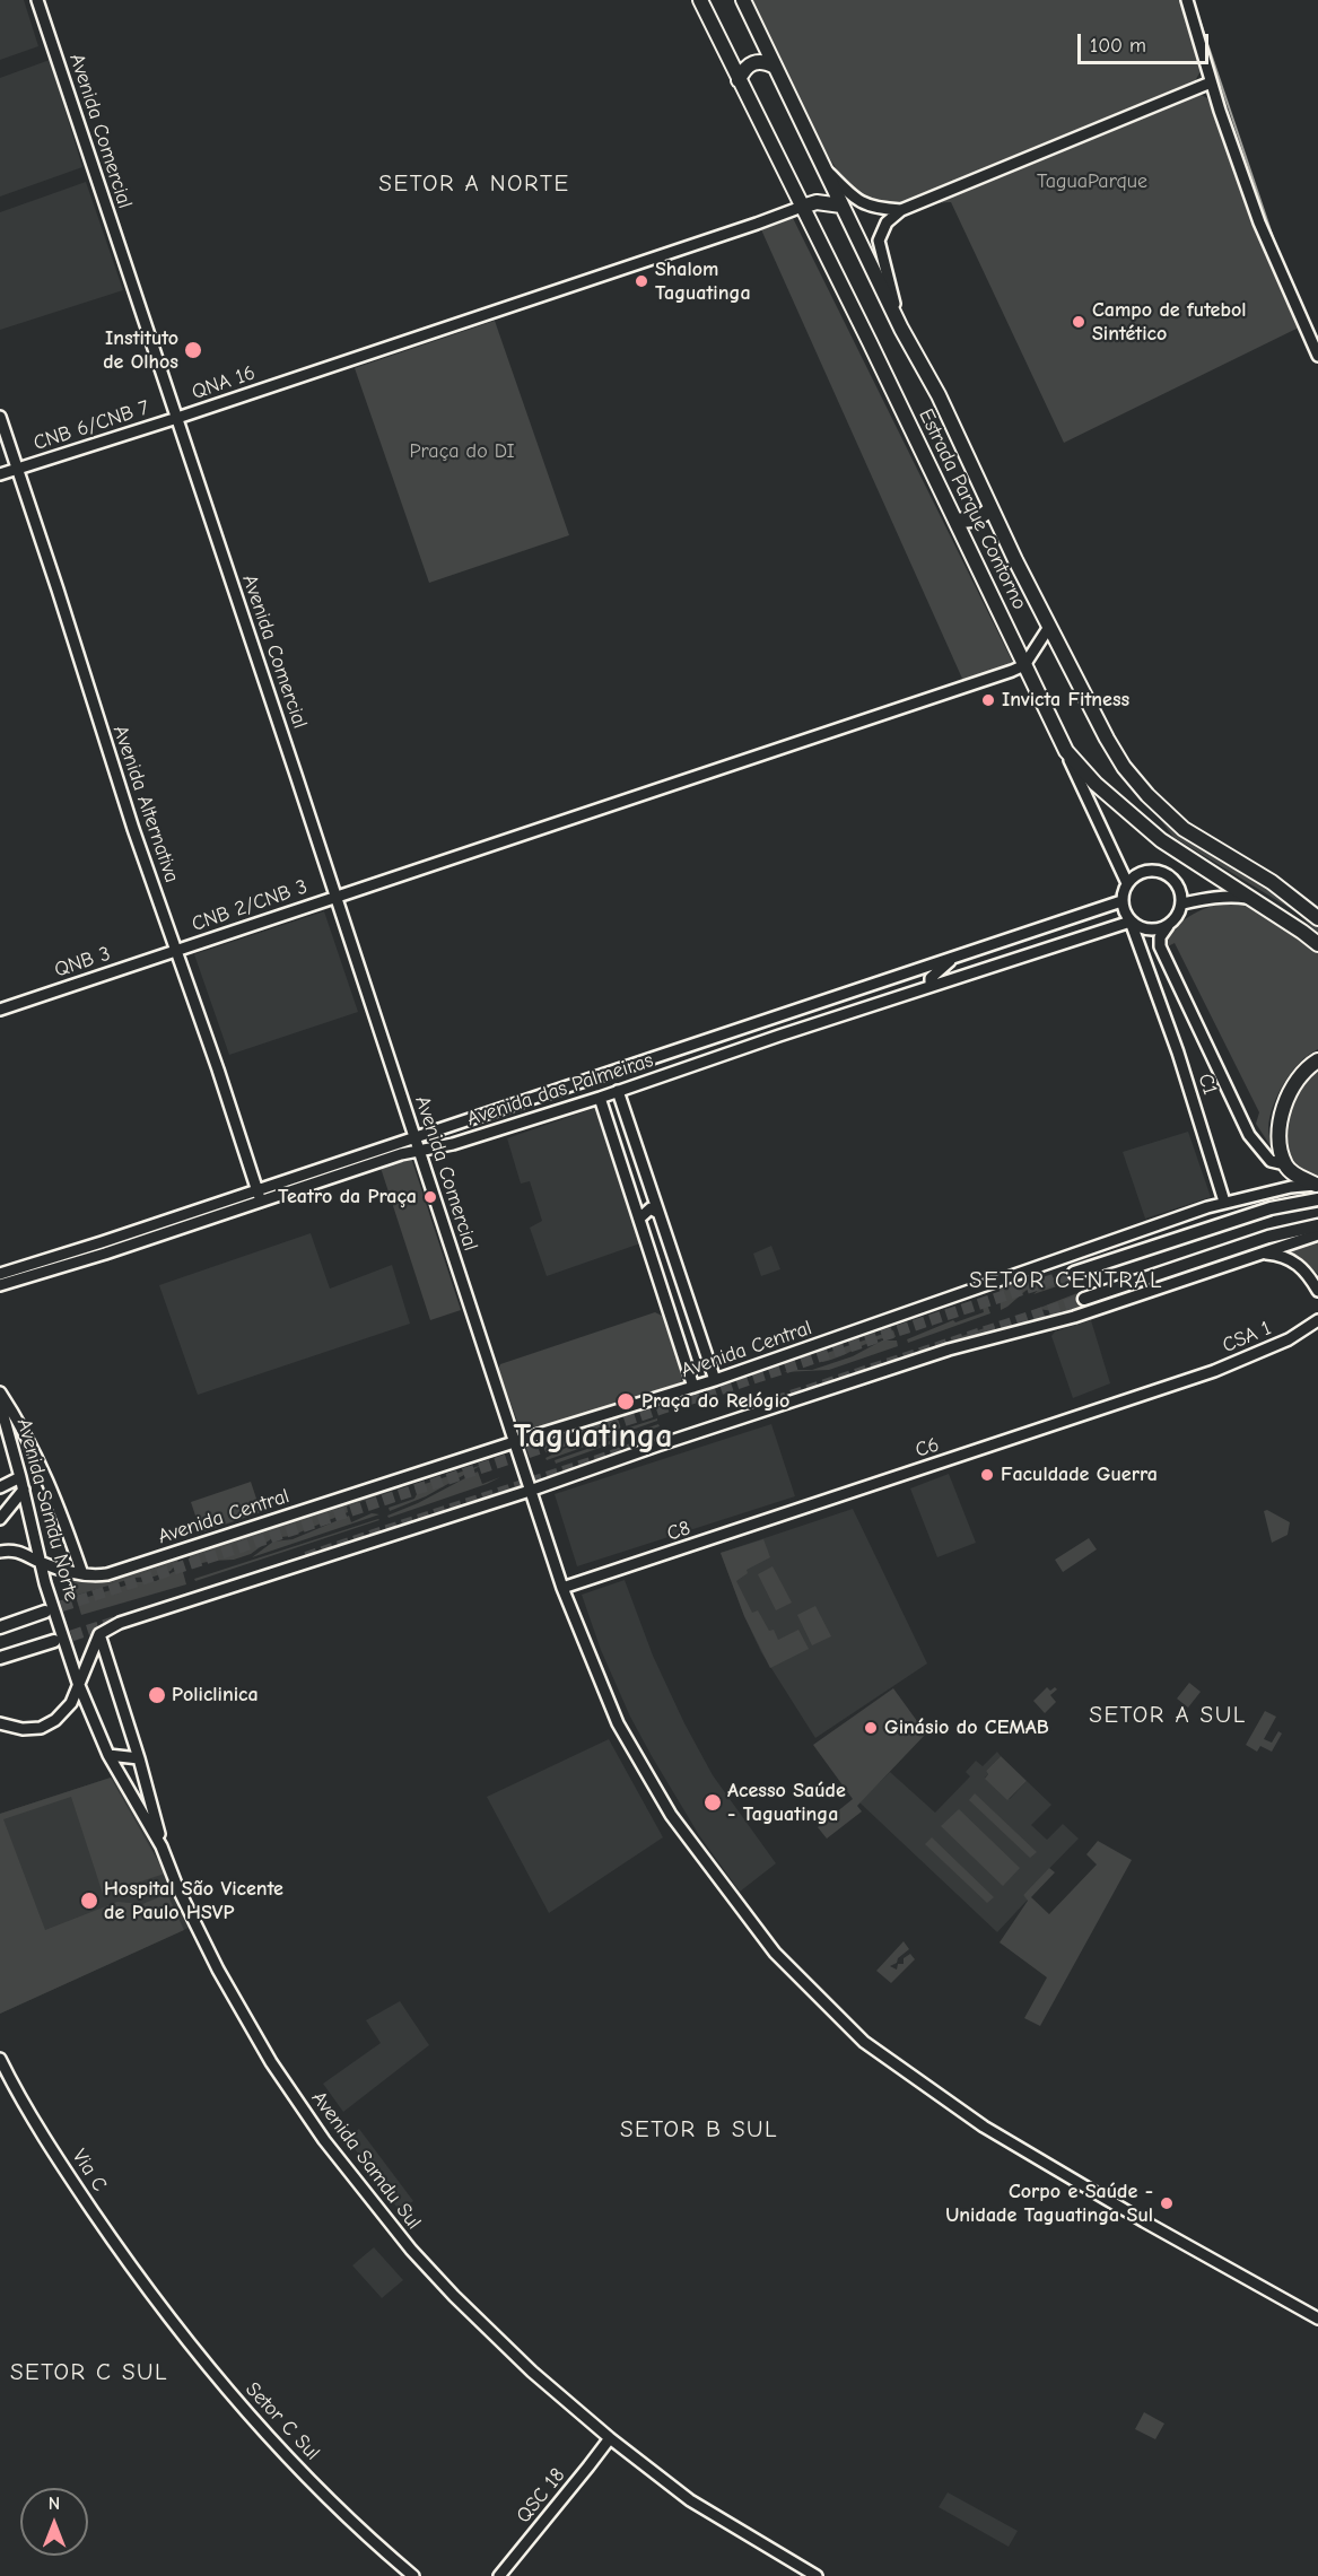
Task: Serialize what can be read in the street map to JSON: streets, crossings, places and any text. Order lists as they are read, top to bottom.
{
  "streets": {
    "highway": ["Estrada Parque Contorno"],
    "main road": [
      "Avenida Comercial",
      "QNA 16",
      "CNB 6/CNB 7",
      "Avenida Alternativa",
      "CNB 2/CNB 3",
      "QNB 3",
      "C1",
      "Avenida das Palmeiras",
      "CSA 1",
      "Avenida Central",
      "C6",
      "Avenida Samdu Norte",
      "C8",
      "Avenida Samdu Sul",
      "Via C",
      "Setor C Sul",
      "QSC 18"
    ]
  },
  "crossings": [
    ["Avenida Comercial", "QNA 16"],
    ["Avenida Comercial", "CNB 6/CNB 7"],
    ["Avenida Comercial", "CNB 2/CNB 3"],
    ["Avenida Comercial", "Avenida das Palmeiras"],
    ["Avenida Comercial", "Avenida Central"],
    ["QNA 16", "CNB 6/CNB 7"],
    ["QNA 16", "Estrada Parque Contorno"],
    ["CNB 6/CNB 7", "Avenida Alternativa"],
    ["Estrada Parque Contorno", "CNB 2/CNB 3"],
    ["Avenida Alternativa", "CNB 2/CNB 3"],
    ["Avenida Alternativa", "QNB 3"],
    ["Avenida Alternativa", "Avenida das Palmeiras"],
    ["CNB 2/CNB 3", "QNB 3"],
    ["C1", "Avenida das Palmeiras"],
    ["C1", "Avenida Central"],
    ["CSA 1", "C6"],
    ["Avenida Central", "Avenida Samdu Norte"],
    ["C6", "C8"],
    ["Avenida Samdu Norte", "Avenida Samdu Sul"],
    ["Avenida Samdu Sul", "QSC 18"],
    ["Via C", "Setor C Sul"]
  ],
  "districts": [
    "SETOR A NORTE",
    "SETOR CENTRAL",
    "Taguatinga",
    "SETOR A SUL",
    "SETOR B SUL",
    "SETOR C SUL"
  ],
  "parks": ["TaguaParque", "Praça do DI"],
  "places": [
    "Shalom Taguatinga",
    "Campo de futebol Sintético",
    "Instituto de Olhos",
    "Invicta Fitness",
    "Teatro da Praça",
    "Praça do Relógio",
    "Faculdade Guerra",
    "Policlinica",
    "Ginásio do CEMAB",
    "Acesso Saúde - Taguatinga",
    "Hospital São Vicente de Paulo HSVP",
    "Corpo e Saúde - Unidade Taguatinga Sul"
  ],
  "scale_bar": "100 m",
  "north": "top"
}
